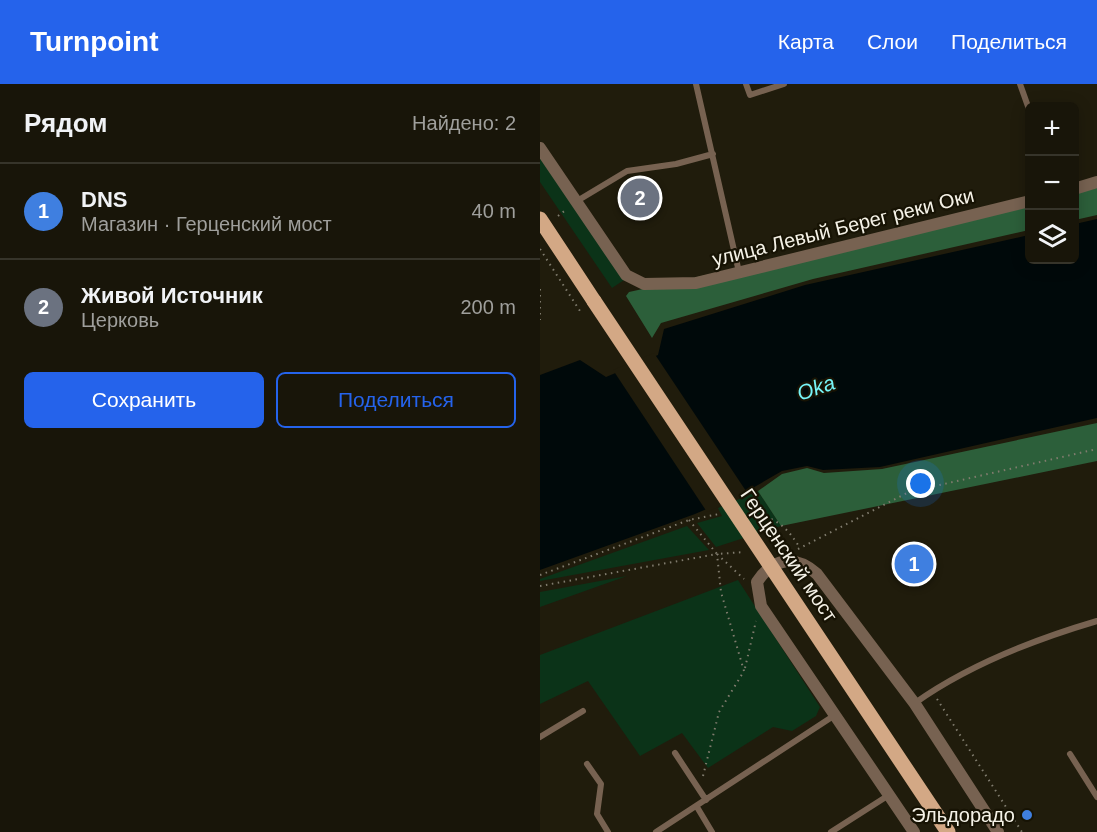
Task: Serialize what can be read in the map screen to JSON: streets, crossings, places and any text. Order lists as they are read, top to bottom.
{
  "streets": {
    "main road": ["Герценский мост"],
    "street": ["улица Левый Берег реки Оки"]
  },
  "water": ["Oka"],
  "places": ["Эльдорадо"],
  "page": {
    "header": "Turnpoint",
    "nav": ["Карта", "Слои", "Поделиться"],
    "heading": ["Рядом", "Найдено: 2"],
    "map_buttons": ["+", "−"],
    "list": [
      {
        "mark": "1",
        "name": "DNS",
        "note": "Магазин · Герценский мост",
        "value": "40 m"
      },
      {
        "mark": "2",
        "name": "Живой Источник",
        "note": "Церковь",
        "value": "200 m"
      }
    ],
    "pins": ["2", "1"],
    "buttons": ["Сохранить", "Поделиться"]
  }
}
